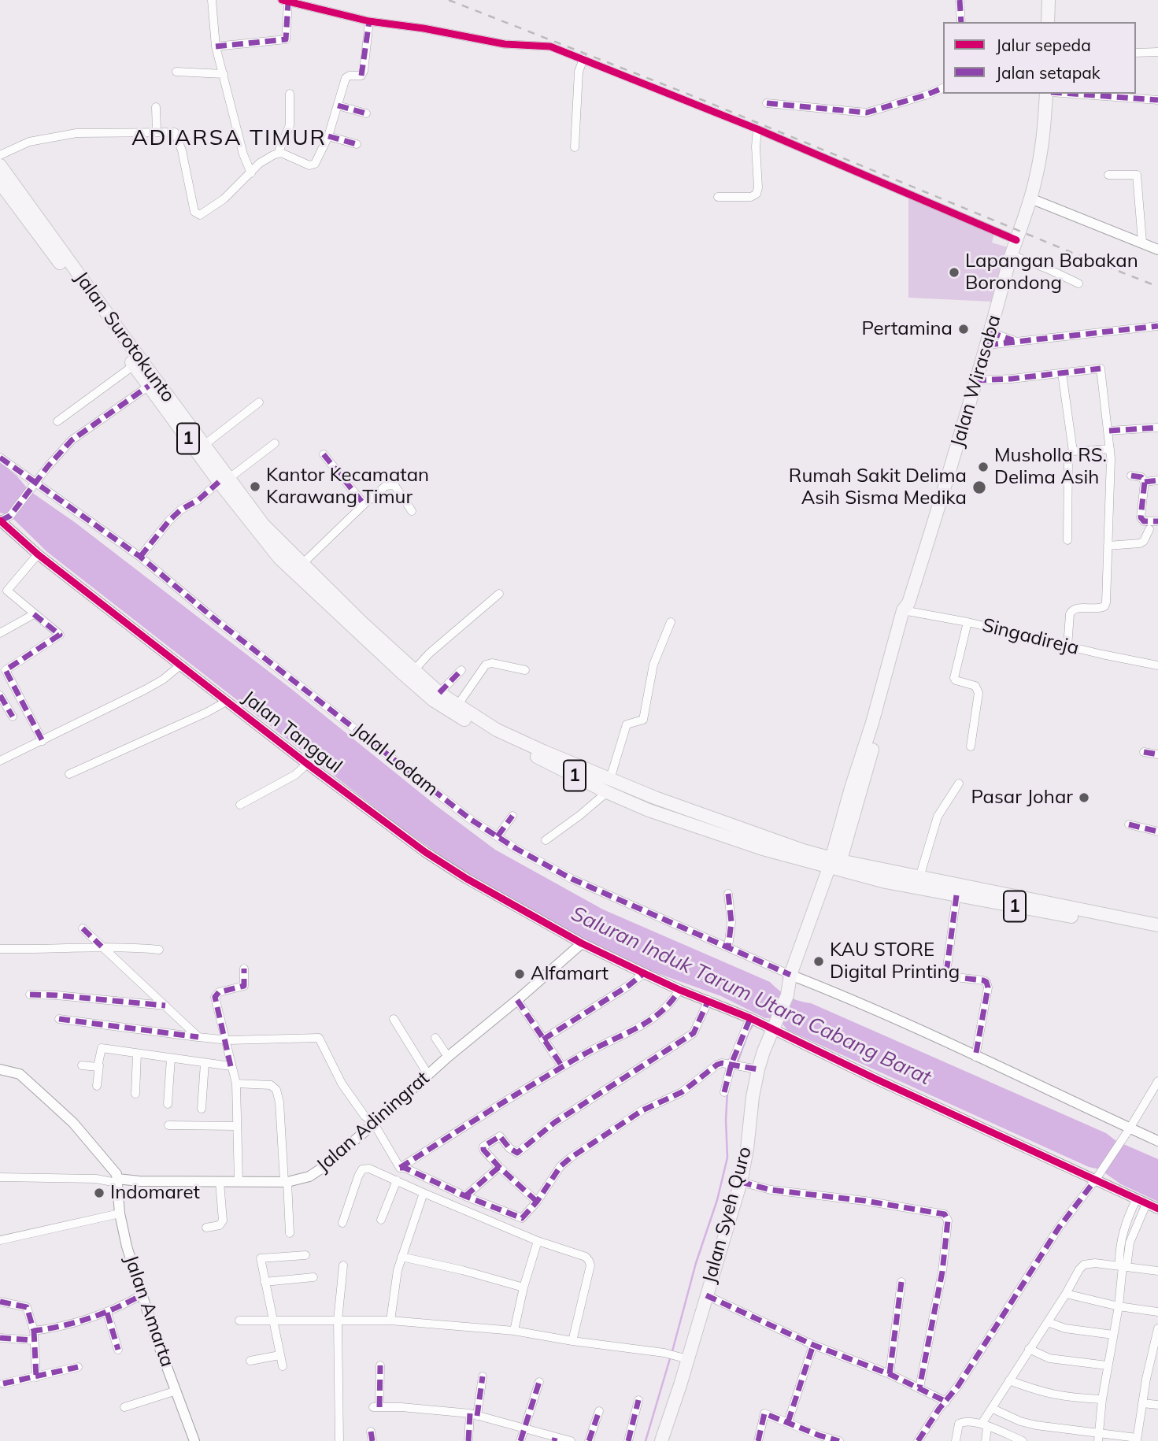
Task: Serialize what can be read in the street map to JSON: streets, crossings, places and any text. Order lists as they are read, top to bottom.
{
  "streets": {
    "main road": [
      "Jalan Surotokunto",
      "Jalan Wirasaba",
      "1",
      "Jalan Syeh Quro"
    ],
    "street": [
      "Singadireja",
      "Jalan Tanggul",
      "Jalal Lodam",
      "Jalan Adiningrat",
      "Jalan Amarta"
    ]
  },
  "crossings": [
    ["Jalan Surotokunto", "1"],
    ["Jalan Wirasaba", "1"],
    ["Jalan Wirasaba", "Singadireja"],
    ["Jalan Wirasaba", "Jalan Syeh Quro"],
    ["1", "Jalan Syeh Quro"],
    ["Jalan Tanggul", "Jalan Adiningrat"],
    ["Jalan Tanggul", "Jalan Syeh Quro"],
    ["Jalal Lodam", "Jalan Syeh Quro"],
    ["Jalan Adiningrat", "Jalan Amarta"]
  ],
  "districts": ["ADIARSA TIMUR"],
  "water": ["Saluran Induk Tarum Utara Cabang Barat"],
  "places": [
    "Lapangan Babakan Borondong",
    "Pertamina",
    "Musholla RS. Delima Asih",
    "Kantor Kecamatan Karawang Timur",
    "Rumah Sakit Delima Asih Sisma Medika",
    "Pasar Johar",
    "KAU STORE Digital Printing",
    "Alfamart",
    "Indomaret"
  ],
  "legend": ["Jalur sepeda", "Jalan setapak"]
}
